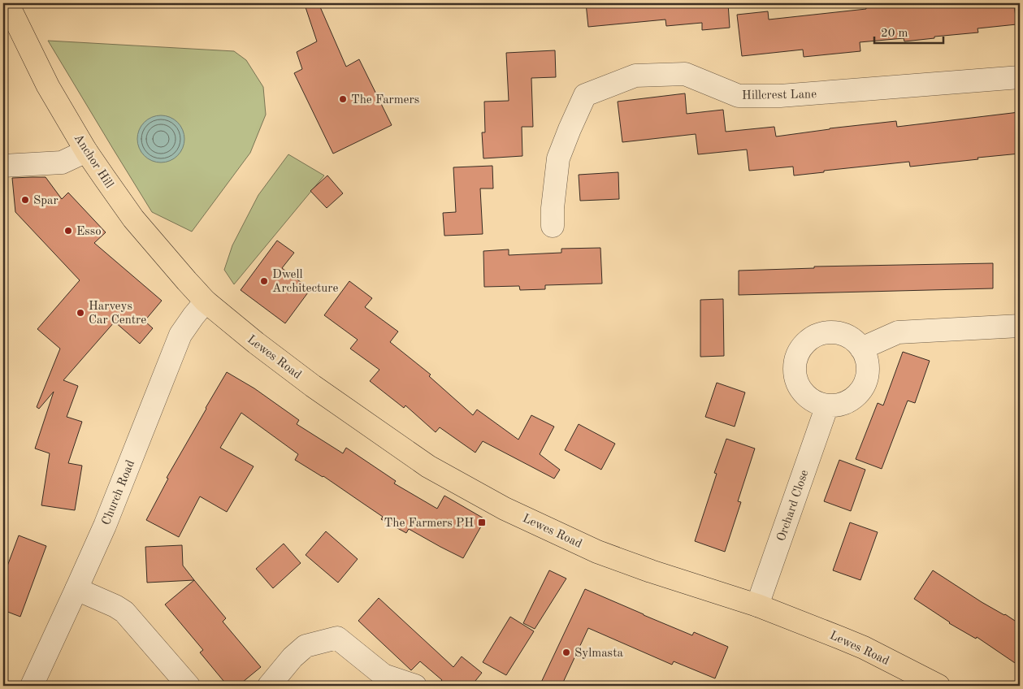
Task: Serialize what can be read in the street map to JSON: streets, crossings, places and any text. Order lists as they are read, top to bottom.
{
  "streets": {
    "highway": ["Anchor Hill", "Lewes Road"],
    "street": ["Hillcrest Lane", "Church Road", "Orchard Close"]
  },
  "crossings": [
    ["Anchor Hill", "Lewes Road"],
    ["Anchor Hill", "Church Road"],
    ["Lewes Road", "Church Road"],
    ["Lewes Road", "Orchard Close"]
  ],
  "places": {
    "other": [
      "The Farmers",
      "Spar",
      "Esso",
      "Dwell Architecture",
      "Harveys Car Centre",
      "Sylmasta"
    ],
    "transit": ["The Farmers PH"]
  },
  "scale_bar": "20 m"
}
